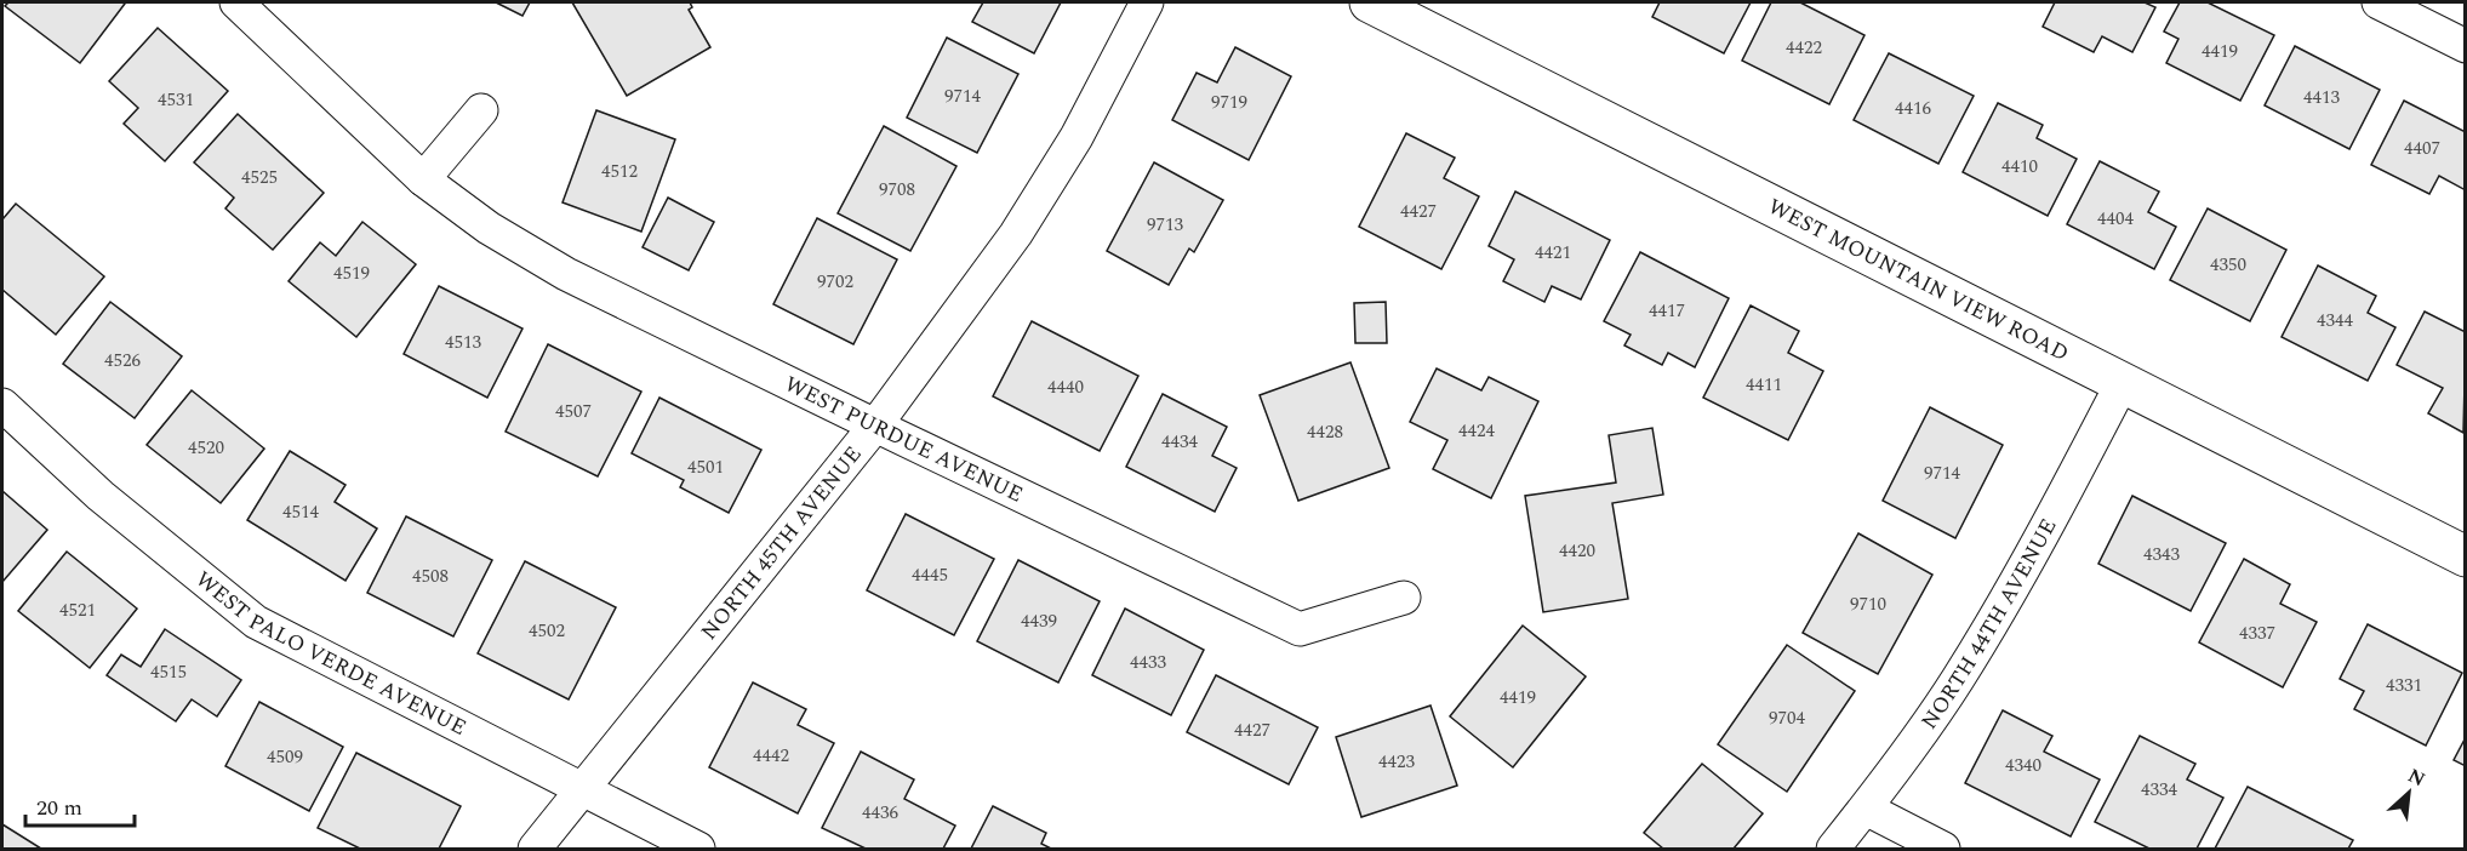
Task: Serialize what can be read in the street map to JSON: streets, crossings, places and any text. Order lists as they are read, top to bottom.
{
  "streets": {
    "street": [
      "WEST MOUNTAIN VIEW ROAD",
      "WEST PURDUE AVENUE",
      "NORTH 45TH AVENUE",
      "NORTH 44TH AVENUE",
      "WEST PALO VERDE AVENUE"
    ]
  },
  "crossings": [
    ["WEST MOUNTAIN VIEW ROAD", "NORTH 44TH AVENUE"],
    ["WEST PURDUE AVENUE", "NORTH 45TH AVENUE"],
    ["NORTH 45TH AVENUE", "WEST PALO VERDE AVENUE"]
  ],
  "house_numbers": [
    "4422",
    "4419",
    "9714",
    "4413",
    "4531",
    "9719",
    "4416",
    "4407",
    "4410",
    "4512",
    "4525",
    "9708",
    "4427",
    "4404",
    "9713",
    "4421",
    "4350",
    "4519",
    "9702",
    "4417",
    "4344",
    "4513",
    "4526",
    "4411",
    "4440",
    "4507",
    "4424",
    "4428",
    "4434",
    "4520",
    "4501",
    "9714",
    "4514",
    "4420",
    "4343",
    "4445",
    "4508",
    "9710",
    "4521",
    "4439",
    "4502",
    "4337",
    "4433",
    "4515",
    "4331",
    "4419",
    "9704",
    "4427",
    "4442",
    "4509",
    "4423",
    "4340",
    "4334",
    "4436"
  ],
  "scale_bar": "20 m",
  "north": "top right"
}
